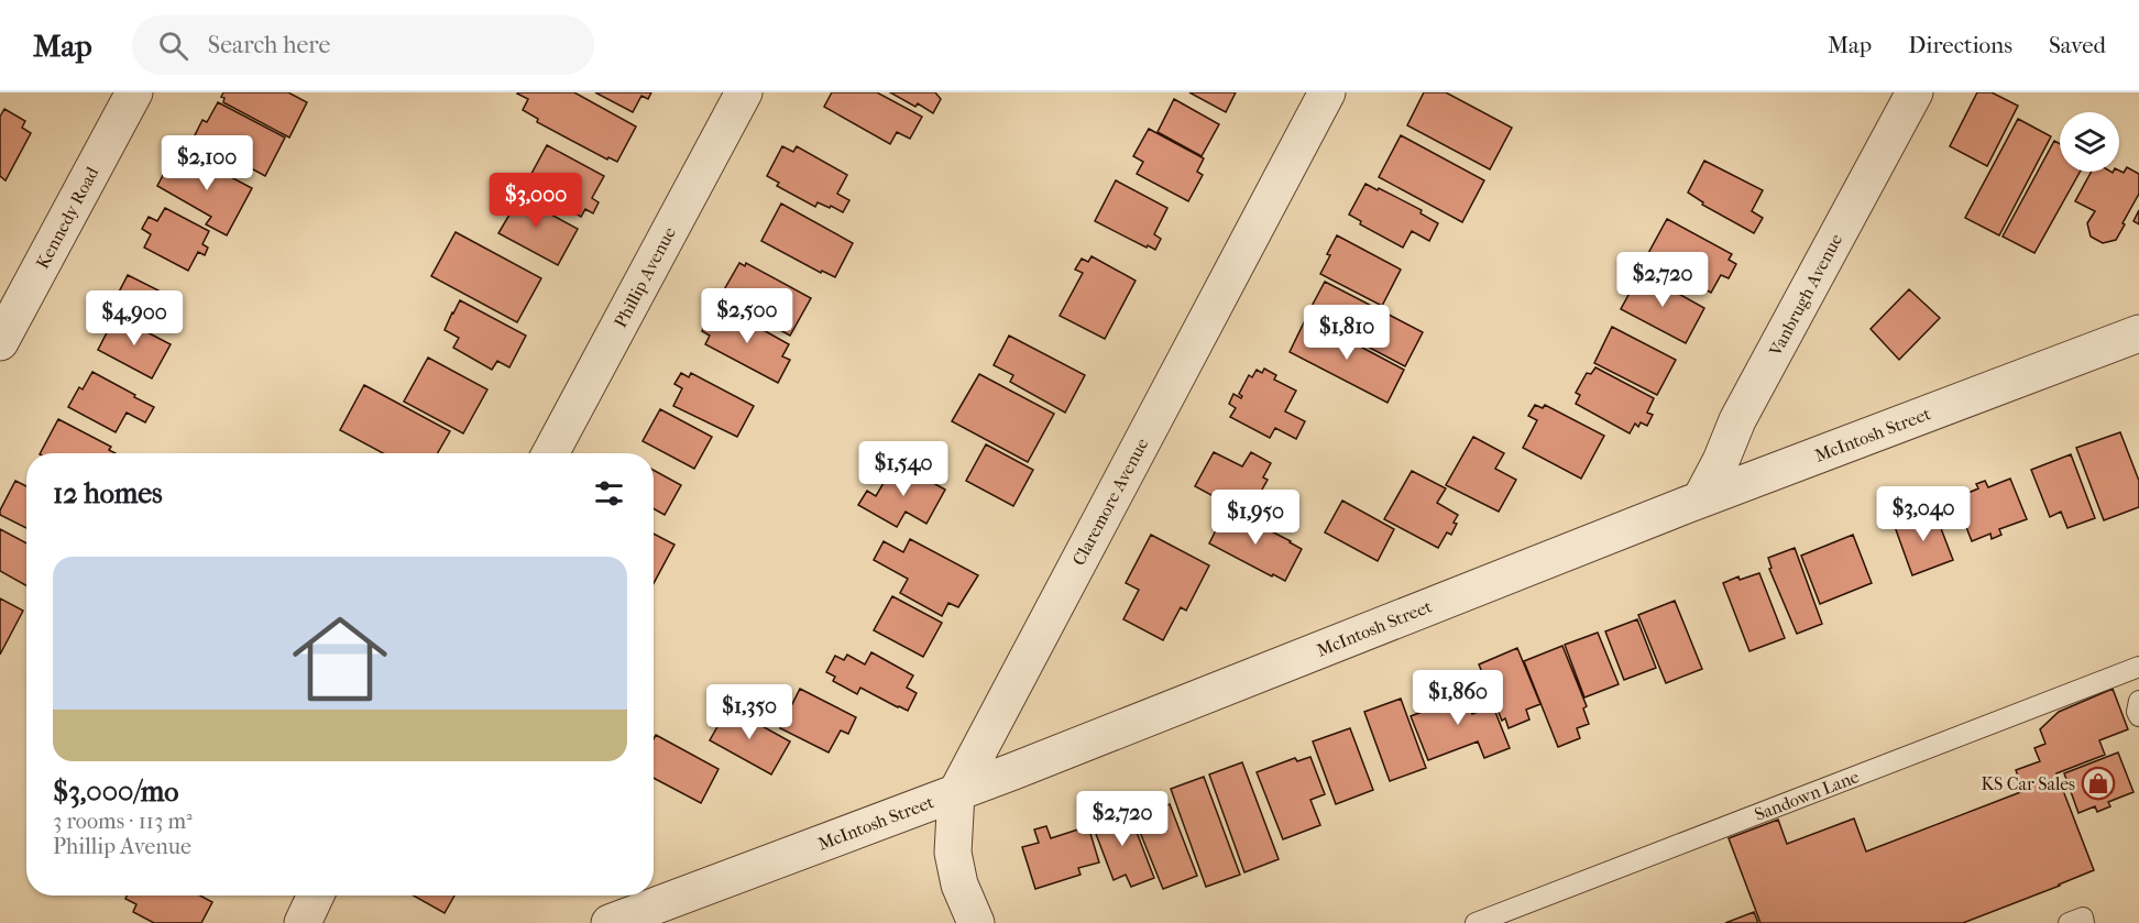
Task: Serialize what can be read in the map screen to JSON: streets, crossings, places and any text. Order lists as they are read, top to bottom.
{
  "streets": {
    "street": [
      "Kennedy Road",
      "Phillip Avenue",
      "Vanbrugh Avenue",
      "McIntosh Street",
      "Claremore Avenue"
    ],
    "lane": ["Sandown Lane"]
  },
  "crossings": [
    ["Vanbrugh Avenue", "McIntosh Street"],
    ["McIntosh Street", "Claremore Avenue"]
  ],
  "places": {
    "shop": ["KS Car Sales"]
  },
  "page": {
    "header": "Map",
    "search": "Search here",
    "nav": ["Map", "Directions", "Saved"],
    "price": [
      "$2,100",
      "$3,000",
      "$2,720",
      "$2,500",
      "$4,900",
      "$1,810",
      "$1,540",
      "$3,040",
      "$1,950",
      "$1,860",
      "$1,350",
      "$2,720"
    ],
    "heading": "12 homes",
    "list": [
      {
        "name": "$3,000/mo",
        "note": "3 rooms · 113 m² · Phillip Avenue"
      }
    ]
  }
}
